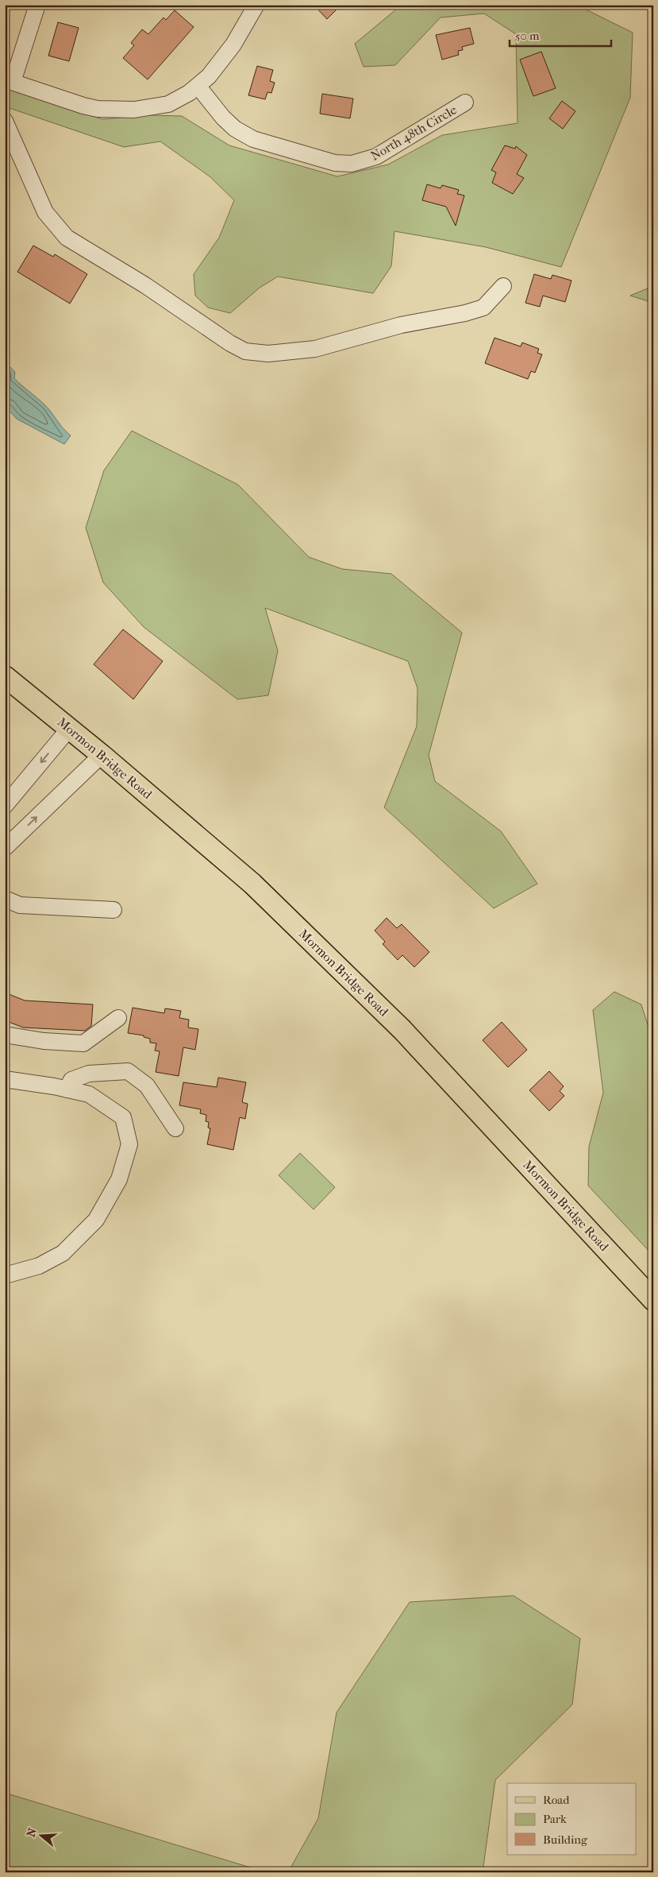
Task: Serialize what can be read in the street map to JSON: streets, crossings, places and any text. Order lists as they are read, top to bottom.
{
  "streets": {
    "main road": ["Mormon Bridge Road"],
    "street": ["North 48th Circle"]
  },
  "legend": ["Road", "Park", "Building"],
  "scale_bar": "50 m",
  "north": "left"
}
